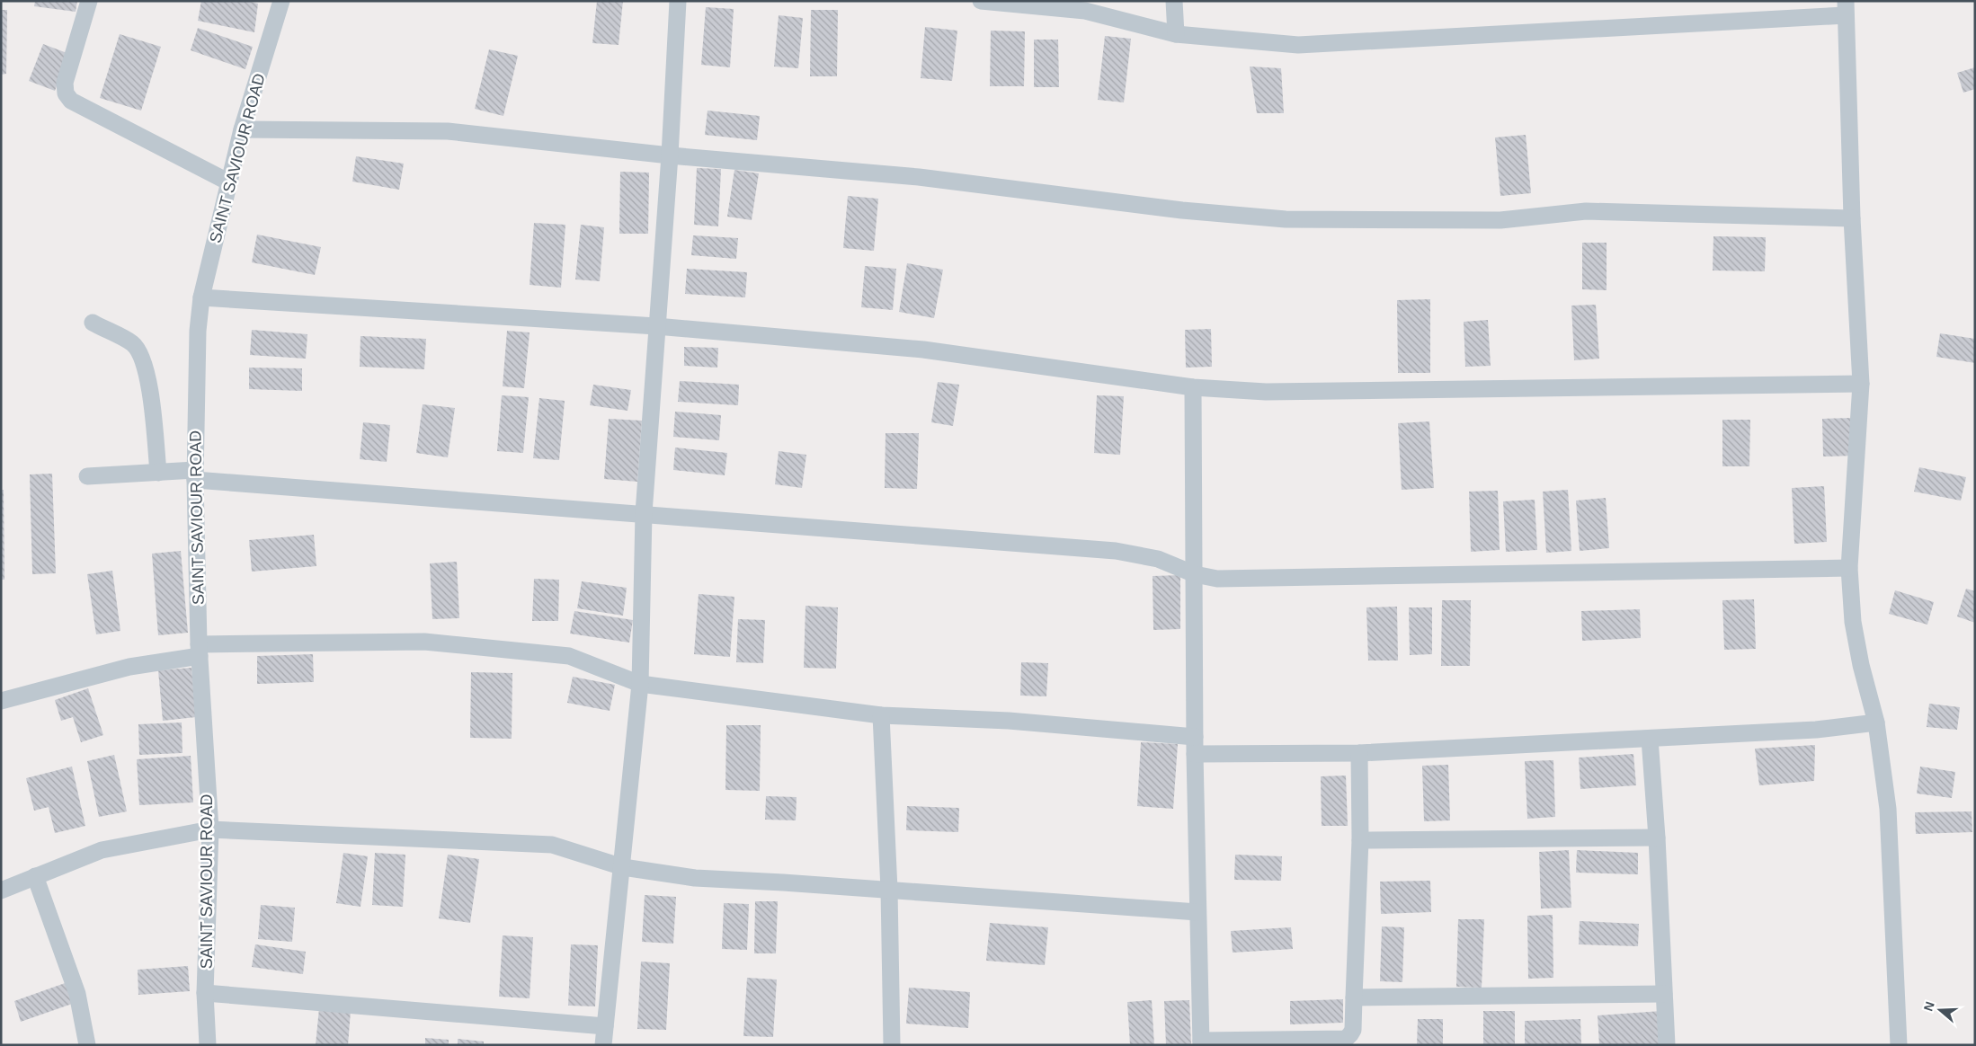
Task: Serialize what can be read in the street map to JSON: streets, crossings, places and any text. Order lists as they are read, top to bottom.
{
  "streets": {
    "street": ["SAINT SAVIOUR ROAD"]
  },
  "north": "left"
}
